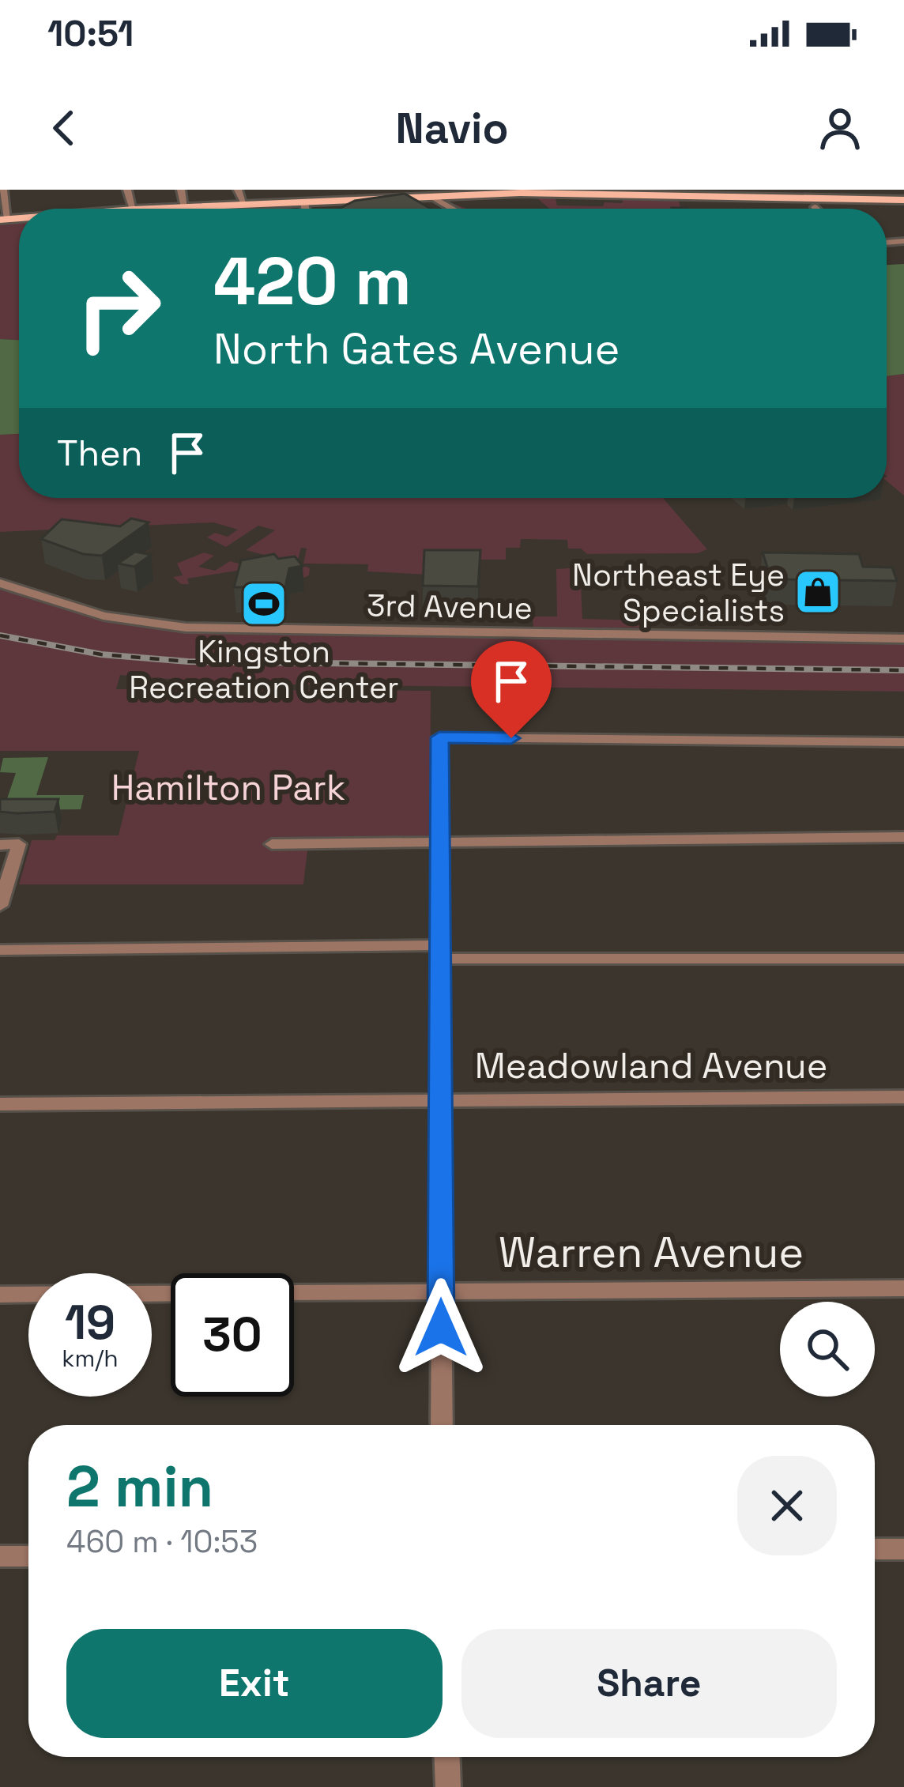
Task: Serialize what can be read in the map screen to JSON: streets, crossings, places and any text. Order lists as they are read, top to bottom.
{
  "streets": {
    "street": ["3rd Avenue", "Meadowland Avenue", "Warren Avenue"]
  },
  "parks": ["Hamilton Park"],
  "places": {
    "shop": ["Northeast Eye Specialists"],
    "sports": ["Kingston Recreation Center"]
  },
  "page": {
    "status": "10:51",
    "header": "Navio",
    "turn": ["420 m", "North Gates Avenue"],
    "then": "Then",
    "speed": "19 km/h",
    "limit": "30",
    "heading": ["2 min", "460 m · 10:53"],
    "buttons": ["Exit", "Share"]
  }
}
